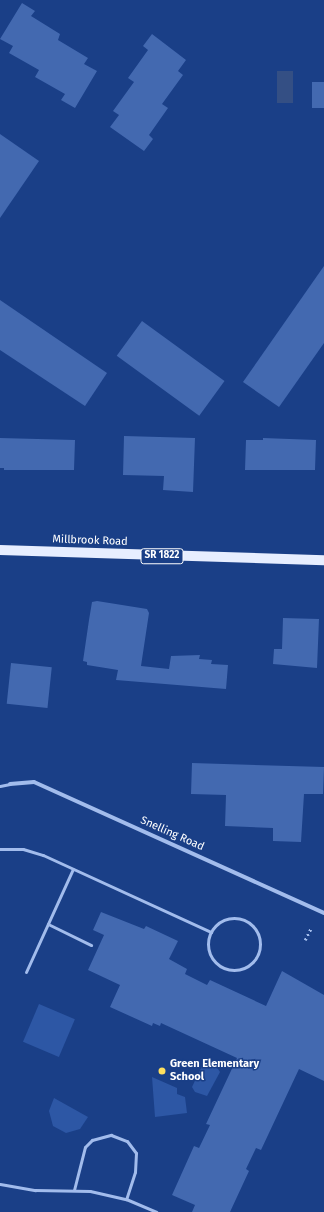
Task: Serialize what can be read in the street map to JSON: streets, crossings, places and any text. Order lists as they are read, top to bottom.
{
  "streets": {
    "main road": ["Millbrook Road", "SR 1822"],
    "street": ["Snelling Road"]
  },
  "places": ["Green Elementary School"]
}
